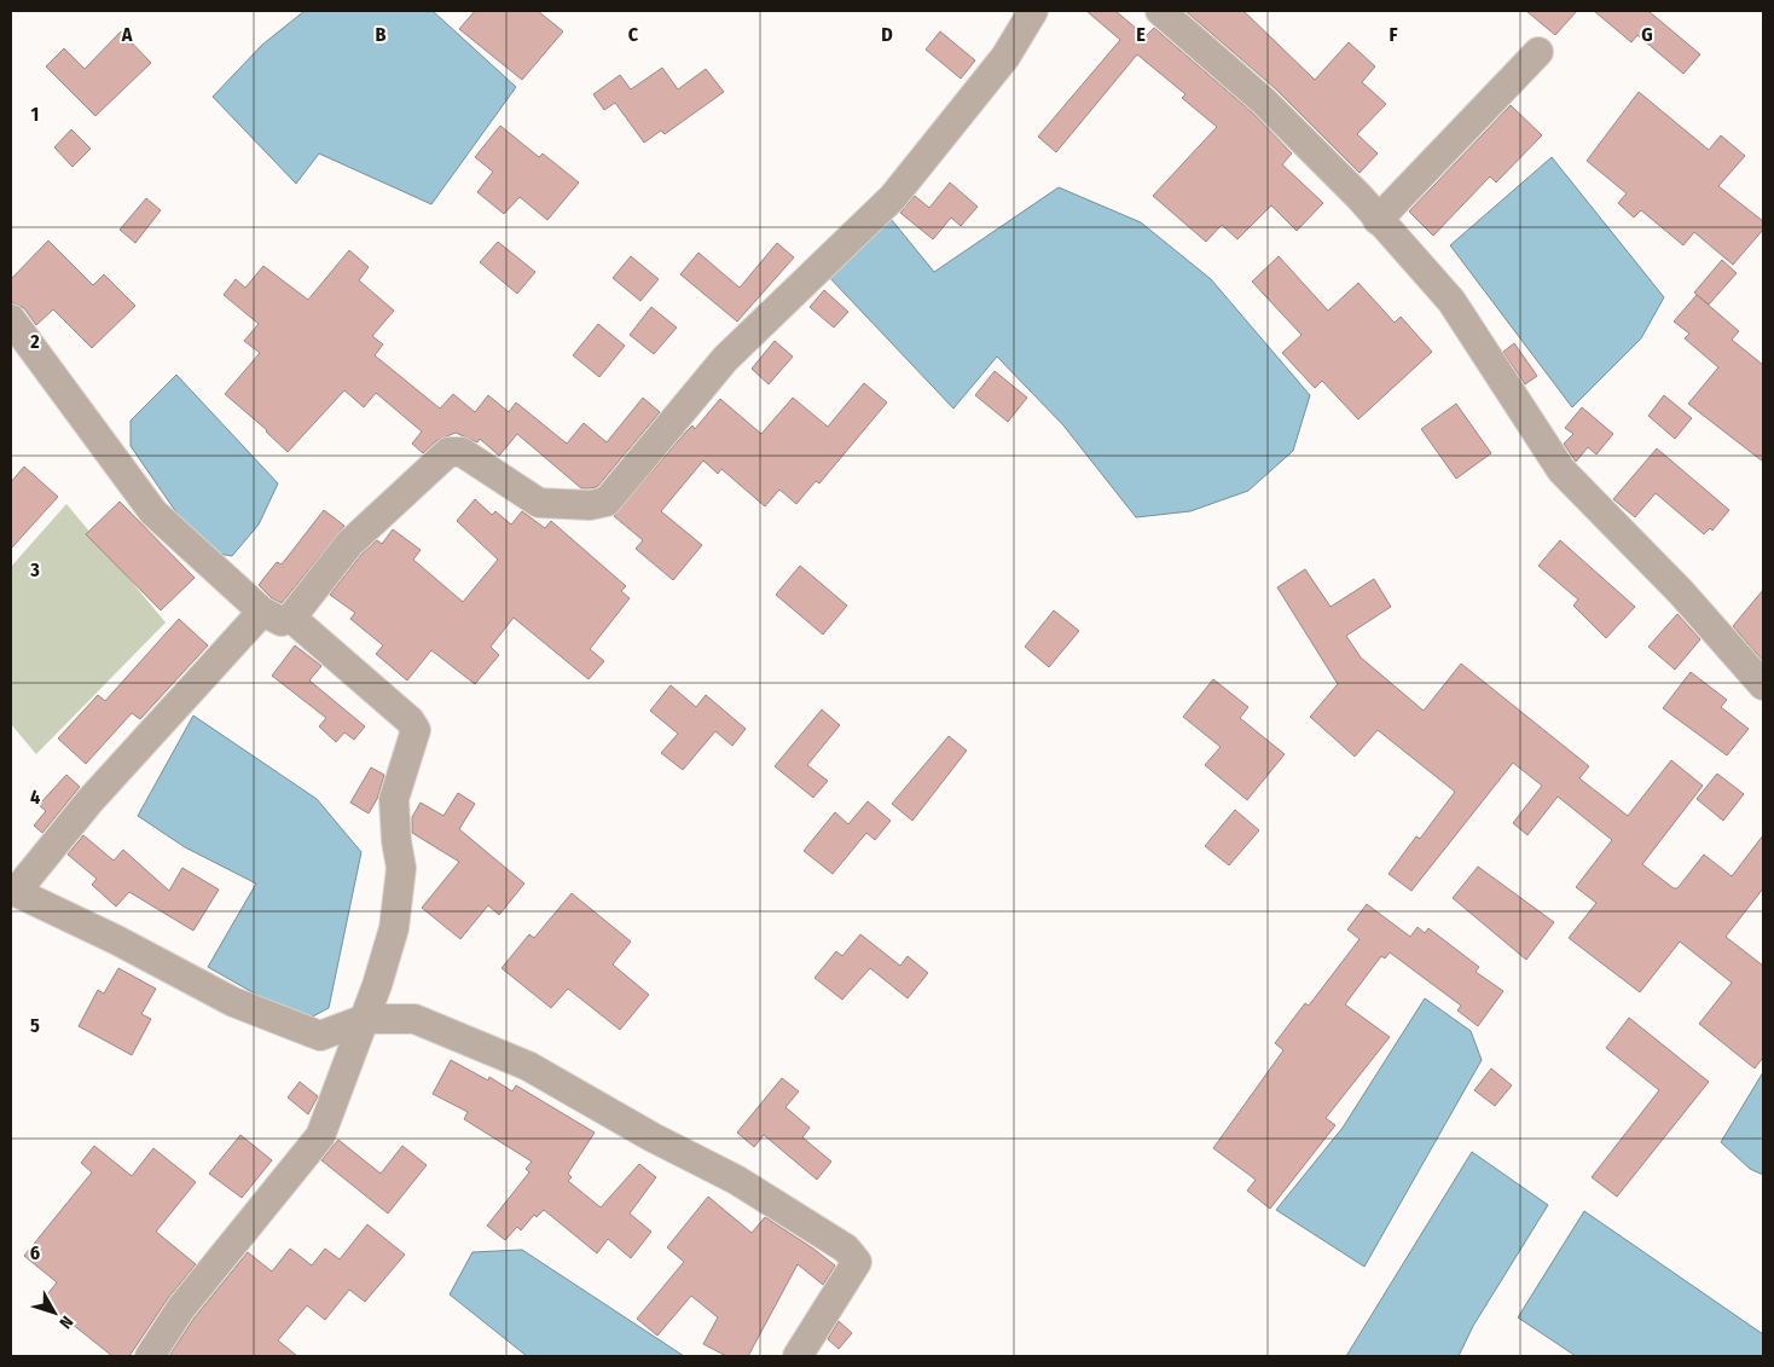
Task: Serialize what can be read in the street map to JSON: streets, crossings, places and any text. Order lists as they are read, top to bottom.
{
  "north": "bottom right",
  "grid": {
    "columns": [
      "A",
      "B",
      "C",
      "D",
      "E",
      "F",
      "G"
    ],
    "rows": [
      "1",
      "2",
      "3",
      "4",
      "5",
      "6"
    ]
  }
}
